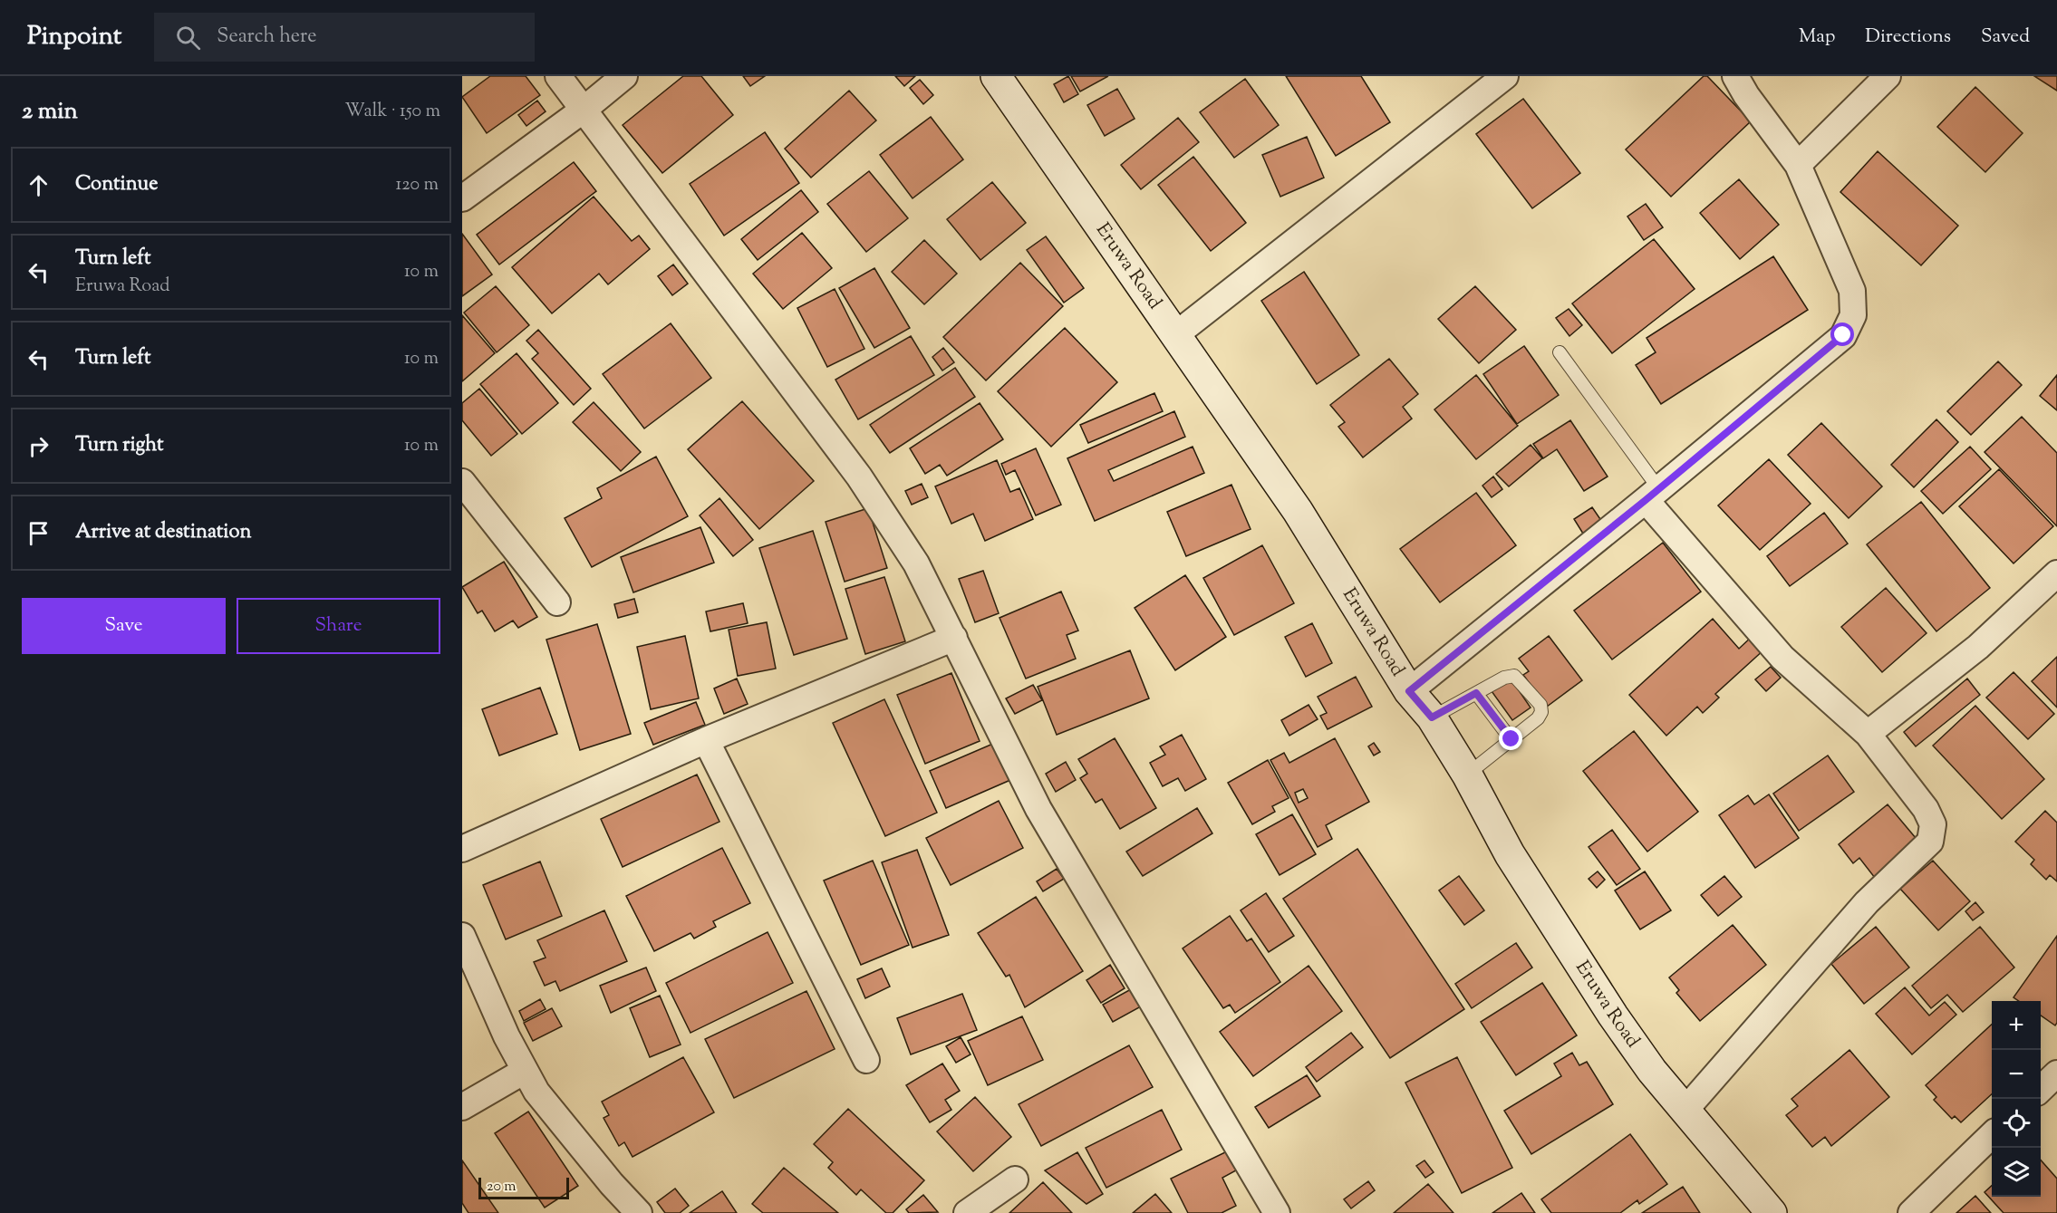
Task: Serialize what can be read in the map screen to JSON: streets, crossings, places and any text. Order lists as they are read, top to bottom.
{
  "streets": {
    "main road": ["Eruwa Road"]
  },
  "scale_bar": "20 m",
  "page": {
    "header": "Pinpoint",
    "search": "Search here",
    "nav": ["Map", "Directions", "Saved"],
    "heading": ["2 min", "Walk · 150 m"],
    "list": [
      ["Continue", "120 m"],
      ["Turn left", "Eruwa Road", "10 m"],
      ["Turn left", "10 m"],
      ["Turn right", "10 m"],
      "Arrive at destination"
    ],
    "buttons": ["Save", "Share"],
    "map_buttons": ["+", "−"],
    "scale": "20 m"
  }
}
